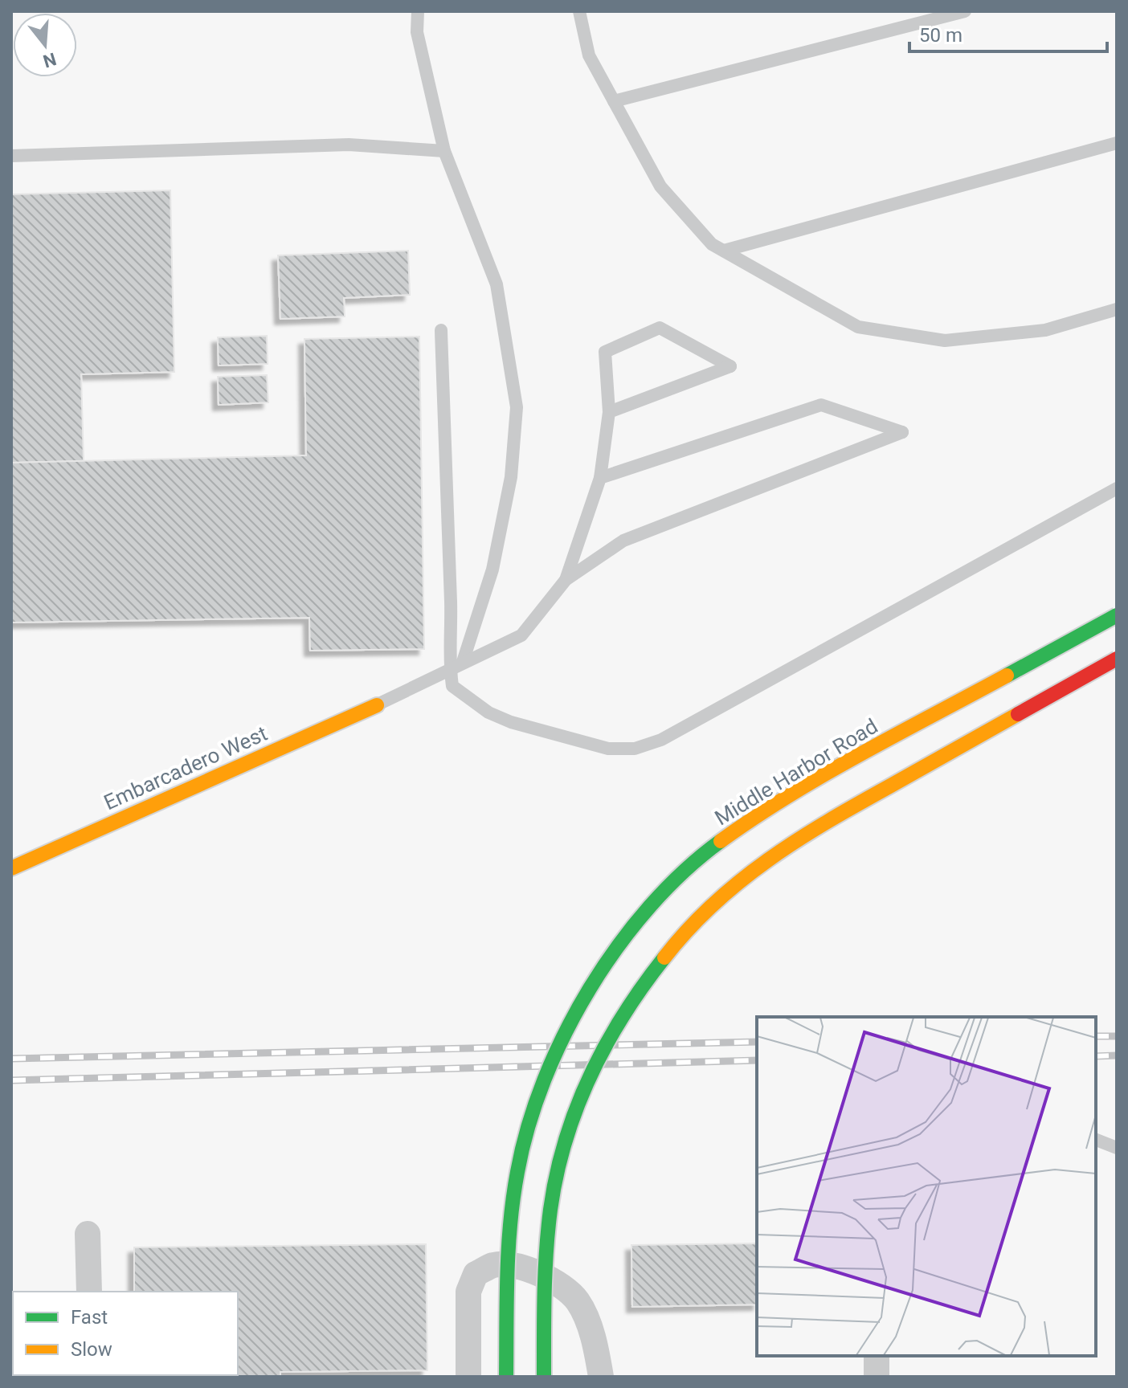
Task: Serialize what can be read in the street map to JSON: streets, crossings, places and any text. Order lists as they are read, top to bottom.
{
  "streets": {
    "main road": ["Embarcadero West", "Middle Harbor Road"]
  },
  "legend": ["Fast", "Slow"],
  "scale_bar": "50 m",
  "north": "bottom"
}
